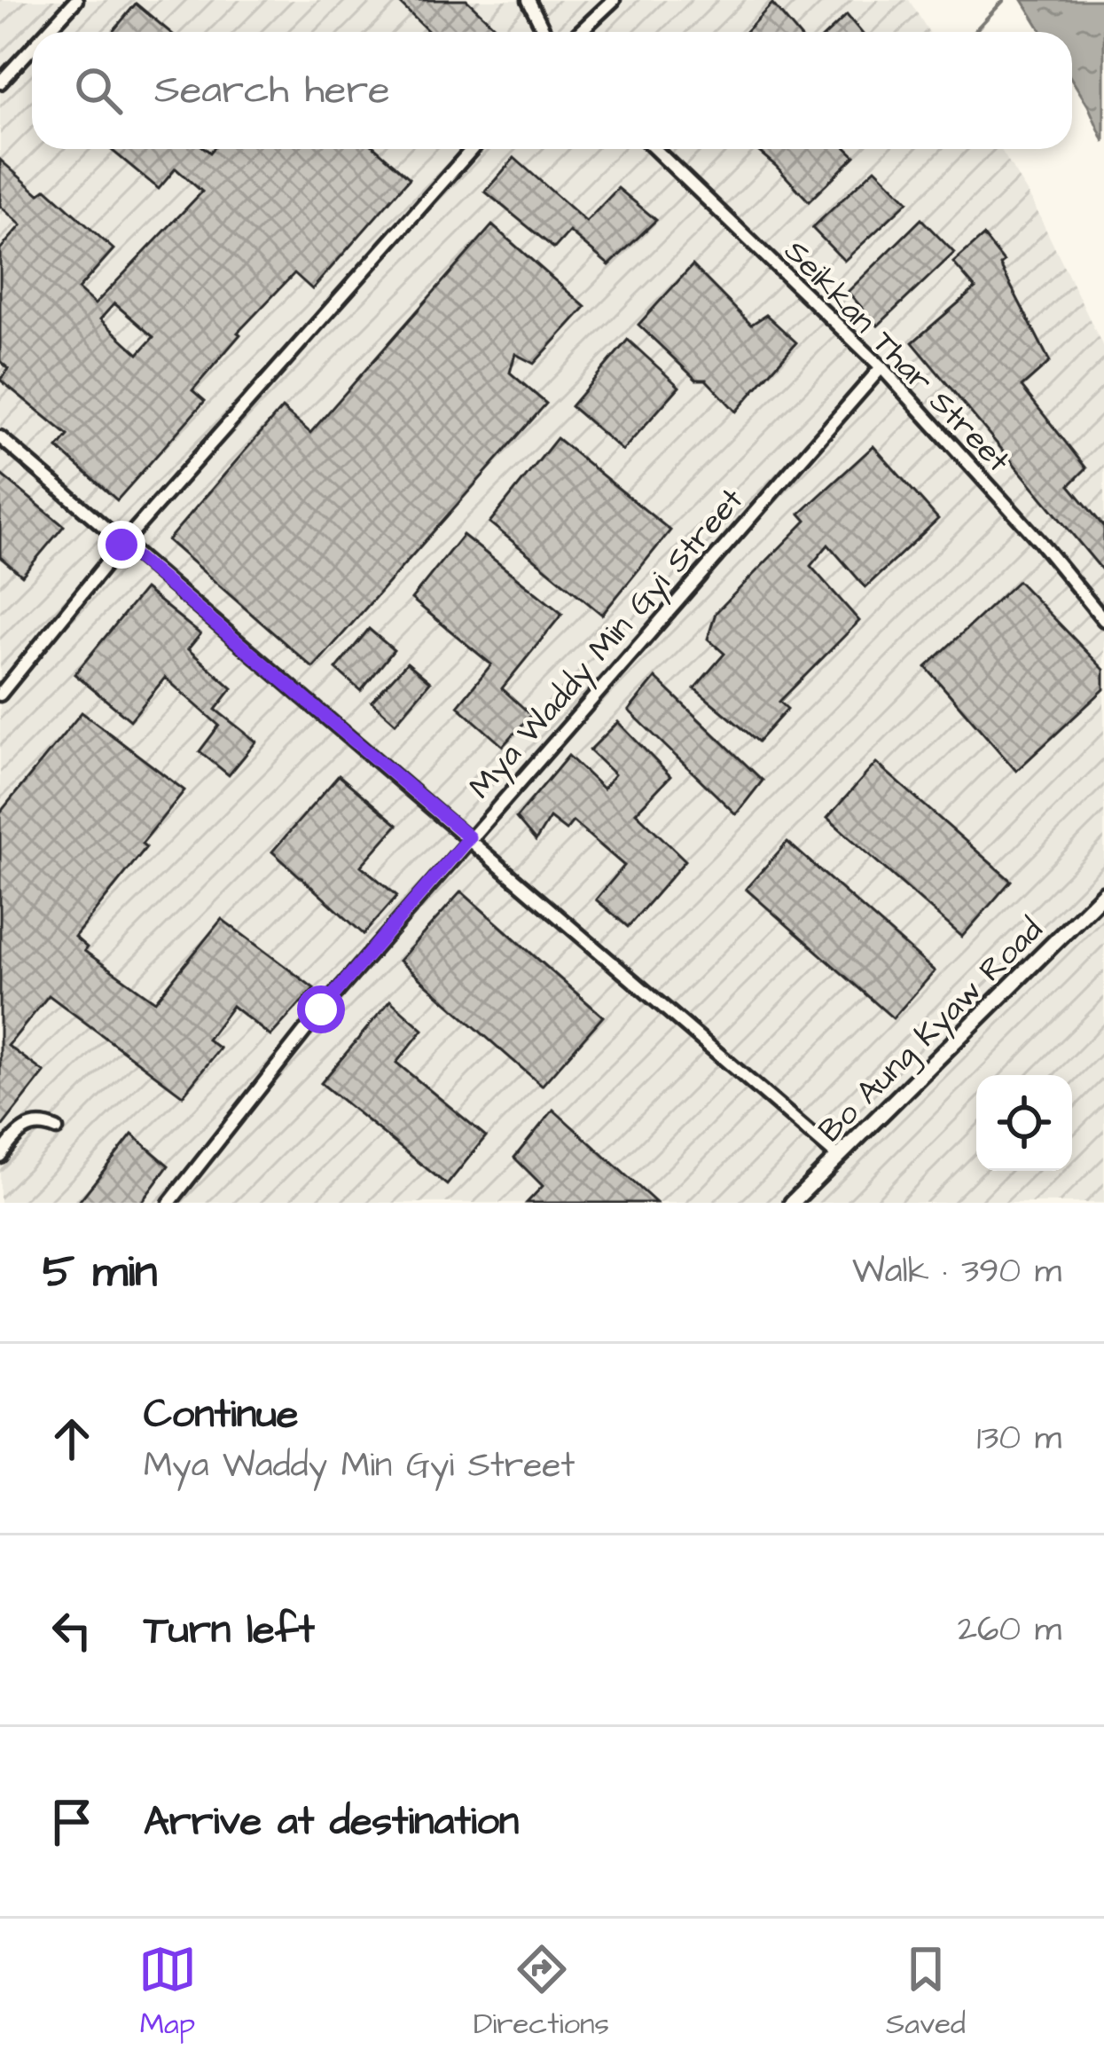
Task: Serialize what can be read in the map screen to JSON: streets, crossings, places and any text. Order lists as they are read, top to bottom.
{
  "streets": {
    "street": ["Seikkan Thar Street", "Mya Waddy Min Gyi Street", "Bo Aung Kyaw Road"]
  },
  "crossings": [
    ["Seikkan Thar Street", "Mya Waddy Min Gyi Street"]
  ],
  "page": {
    "search": "Search here",
    "heading": ["5 min", "Walk · 390 m"],
    "list": [
      ["Continue", "Mya Waddy Min Gyi Street", "130 m"],
      ["Turn left", "260 m"],
      "Arrive at destination"
    ],
    "nav": ["Map", "Directions", "Saved"]
  }
}
